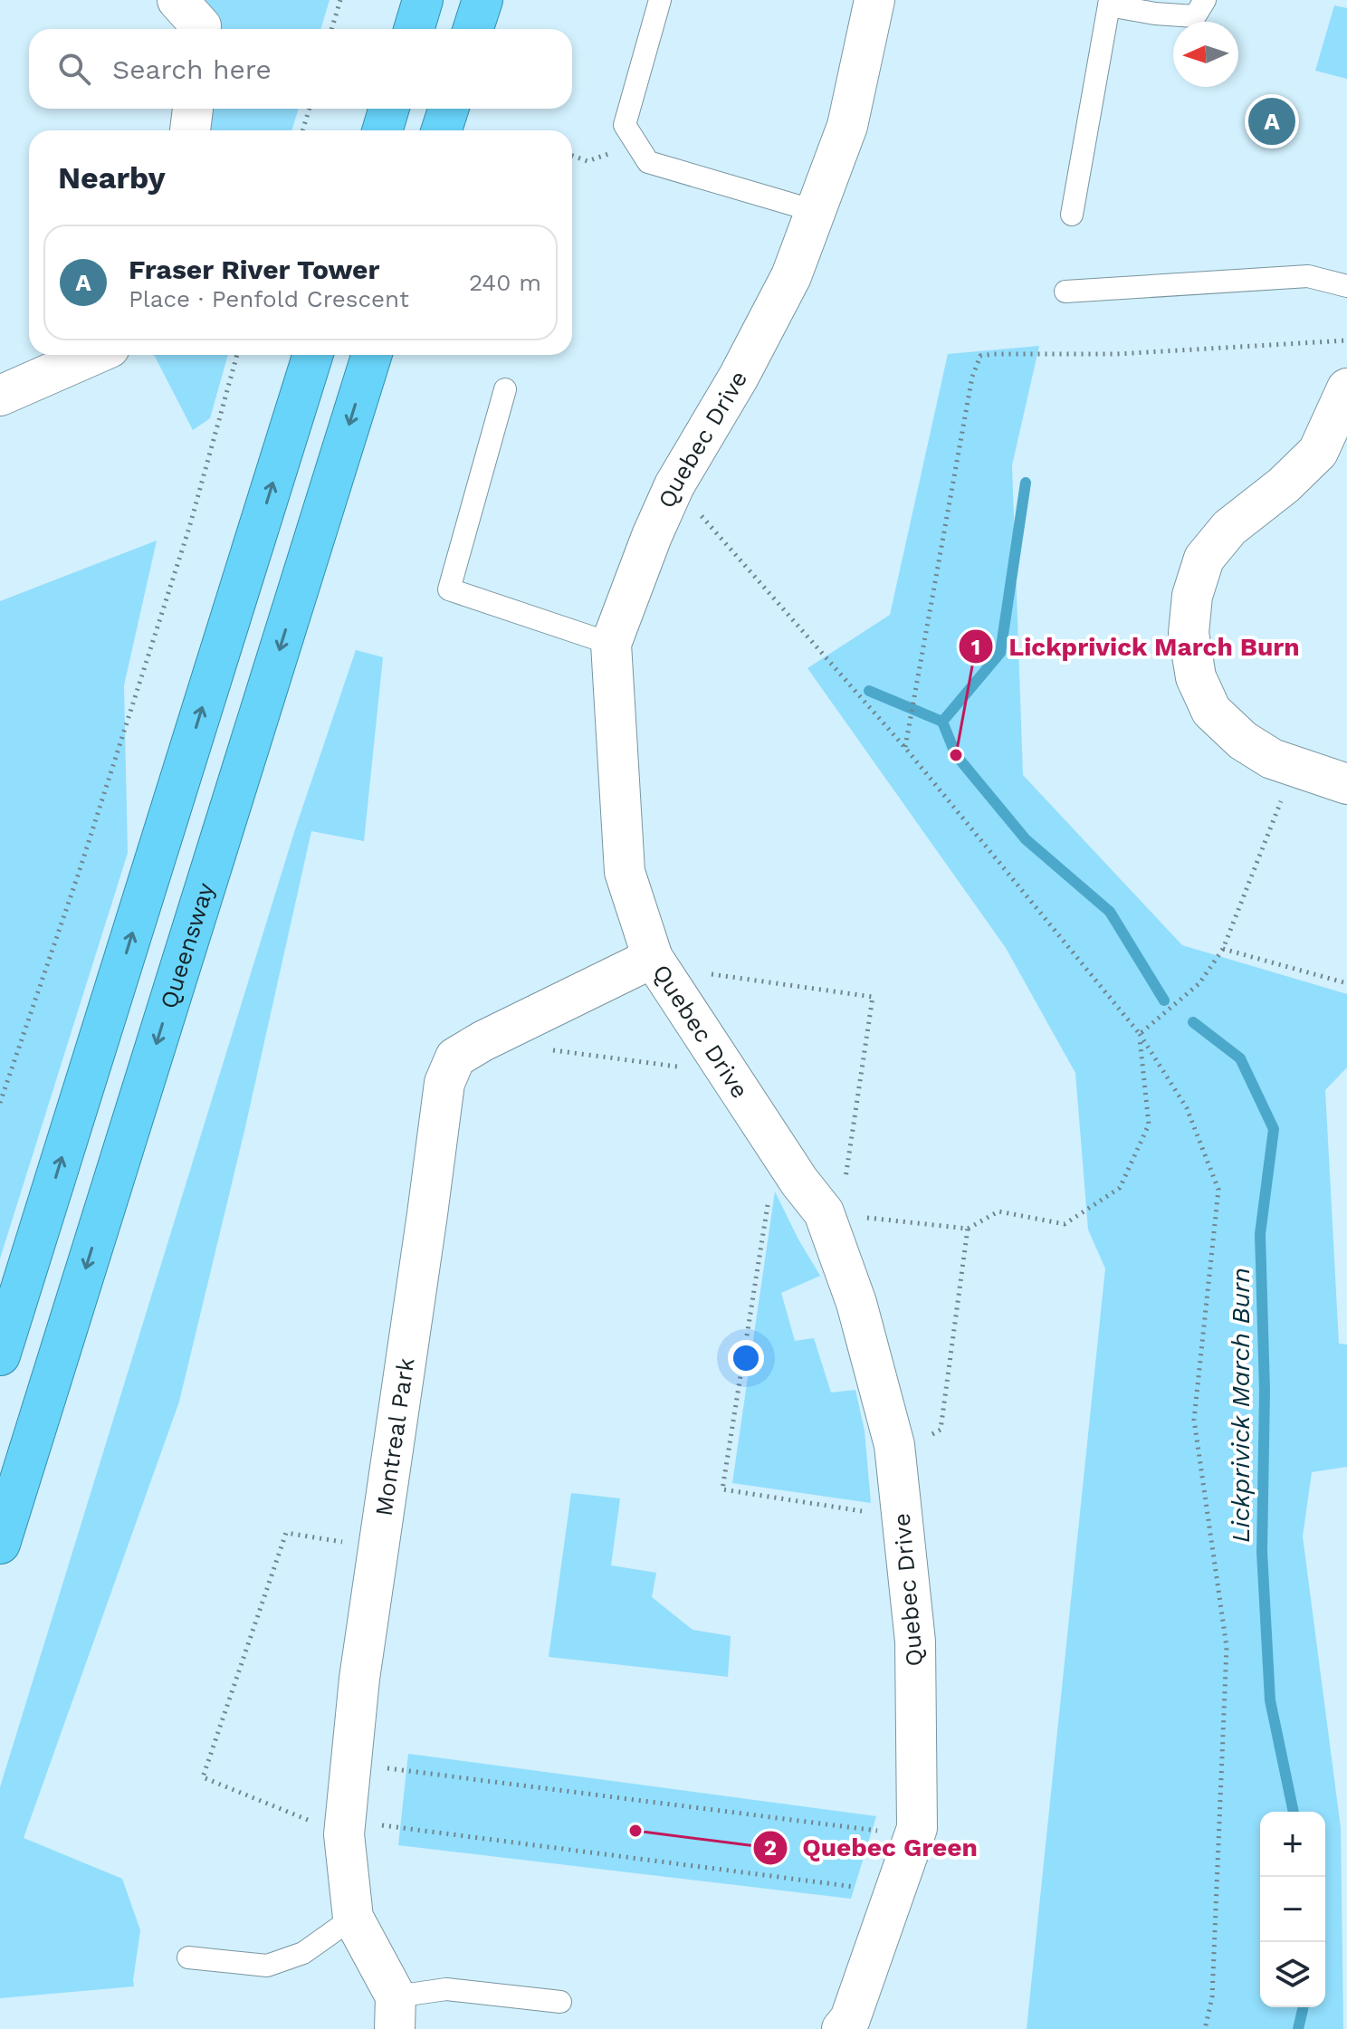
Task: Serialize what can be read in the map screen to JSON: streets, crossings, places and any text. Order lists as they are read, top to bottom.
{
  "streets": {
    "highway": ["Queensway"],
    "street": ["Quebec Drive", "Montreal Park"]
  },
  "crossings": [
    ["Quebec Drive", "Montreal Park"]
  ],
  "water": ["Lickprivick March Burn"],
  "places": ["Lickprivick March Burn", "Quebec Green"],
  "north": "left",
  "page": {
    "search": "Search here",
    "pins": "A",
    "heading": "Nearby",
    "list": [
      {
        "mark": "A",
        "name": "Fraser River Tower",
        "note": "Place · Penfold Crescent",
        "value": "240 m"
      }
    ],
    "map_buttons": ["+", "−"]
  }
}
